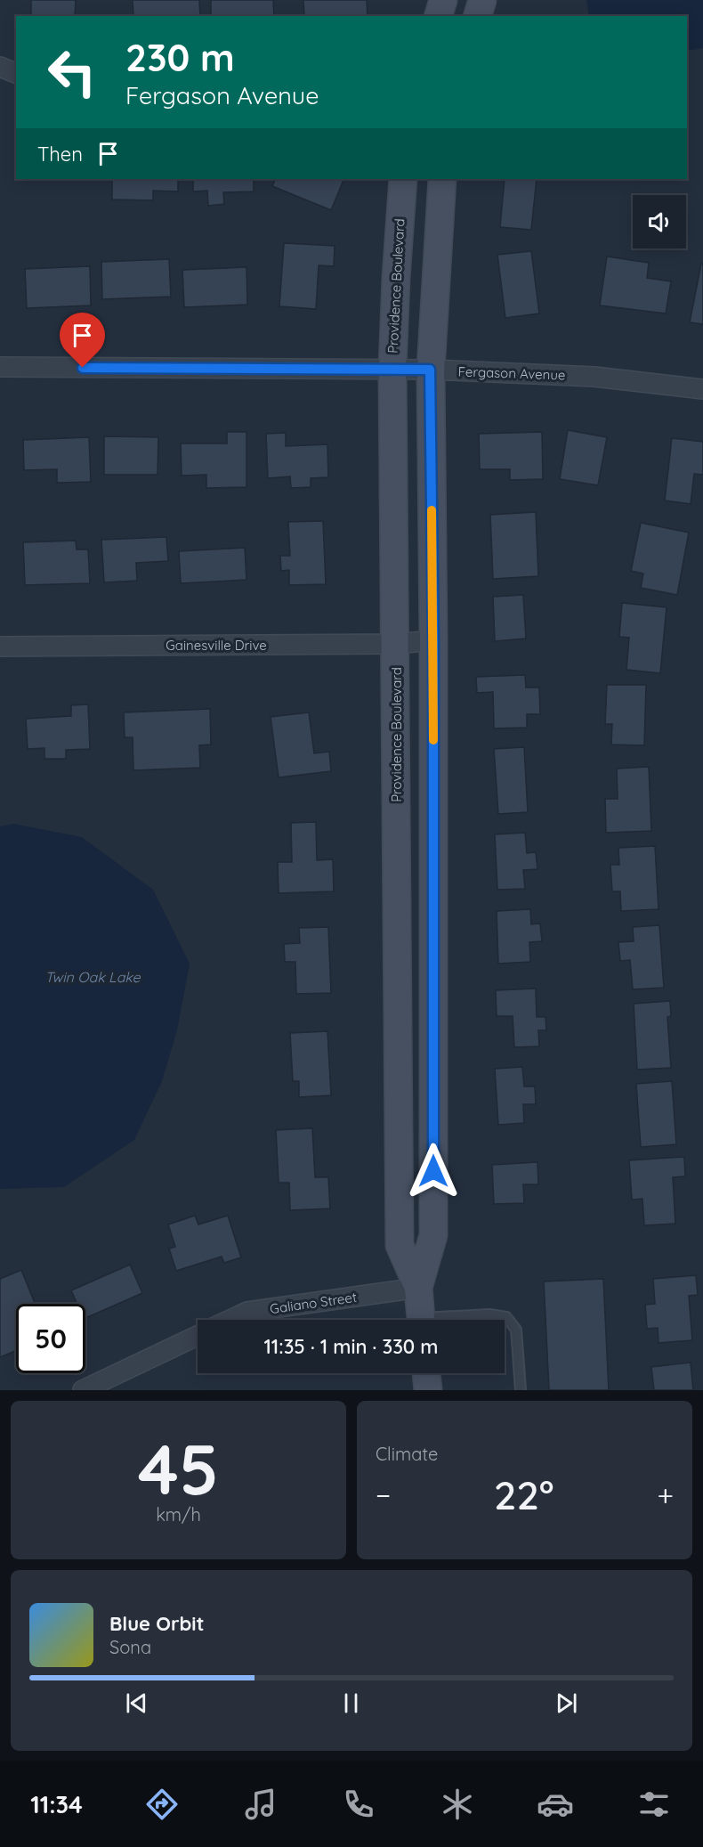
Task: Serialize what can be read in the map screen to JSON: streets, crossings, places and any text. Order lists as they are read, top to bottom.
{
  "streets": {
    "main road": ["Providence Boulevard"],
    "street": ["Fergason Avenue", "Gainesville Drive", "Galiano Street"]
  },
  "crossings": [
    ["Providence Boulevard", "Fergason Avenue"],
    ["Providence Boulevard", "Gainesville Drive"],
    ["Providence Boulevard", "Galiano Street"]
  ],
  "water": ["Twin Oak Lake"],
  "page": {
    "turn": ["230 m", "Fergason Avenue"],
    "then": "Then",
    "limit": "50",
    "trip": "11:35 · 1 min · 330 m",
    "tile": [
      ["45", "km/h"],
      "Climate"
    ],
    "heat": ["−", "22°", "+"],
    "song": ["Blue Orbit", "Sona"],
    "tabs": "11:34"
  }
}
